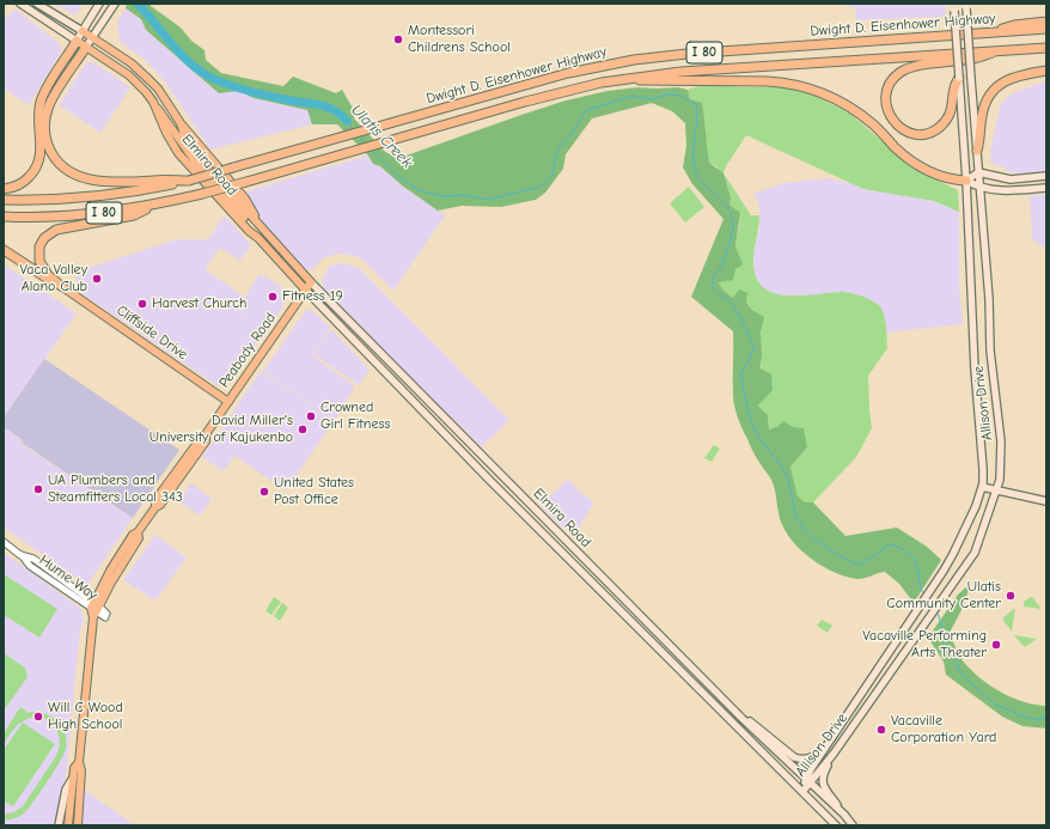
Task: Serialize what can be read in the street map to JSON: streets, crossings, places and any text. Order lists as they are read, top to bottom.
{
  "streets": {
    "highway": ["Dwight D. Eisenhower Highway", "I 80"],
    "main road": [
      "Elmira Road",
      "Cliffside Drive",
      "Peabody Road",
      "Allison Drive"
    ],
    "street": ["Hume Way"]
  },
  "crossings": [
    ["Elmira Road", "Peabody Road"],
    ["Elmira Road", "Allison Drive"],
    ["Cliffside Drive", "Peabody Road"],
    ["Peabody Road", "Hume Way"]
  ],
  "water": ["Ulatis Creek"],
  "places": [
    "Montessori Childrens School",
    "Vaca Valley Alano Club",
    "Fitness 19",
    "Harvest Church",
    "Crowned Girl Fitness",
    "David Miller's University of Kajukenbo",
    "UA Plumbers and Steamfitters Local 343",
    "United States Post Office",
    "Ulatis Community Center",
    "Vacaville Performing Arts Theater",
    "Will C Wood High School",
    "Vacaville Corporation Yard"
  ]
}
